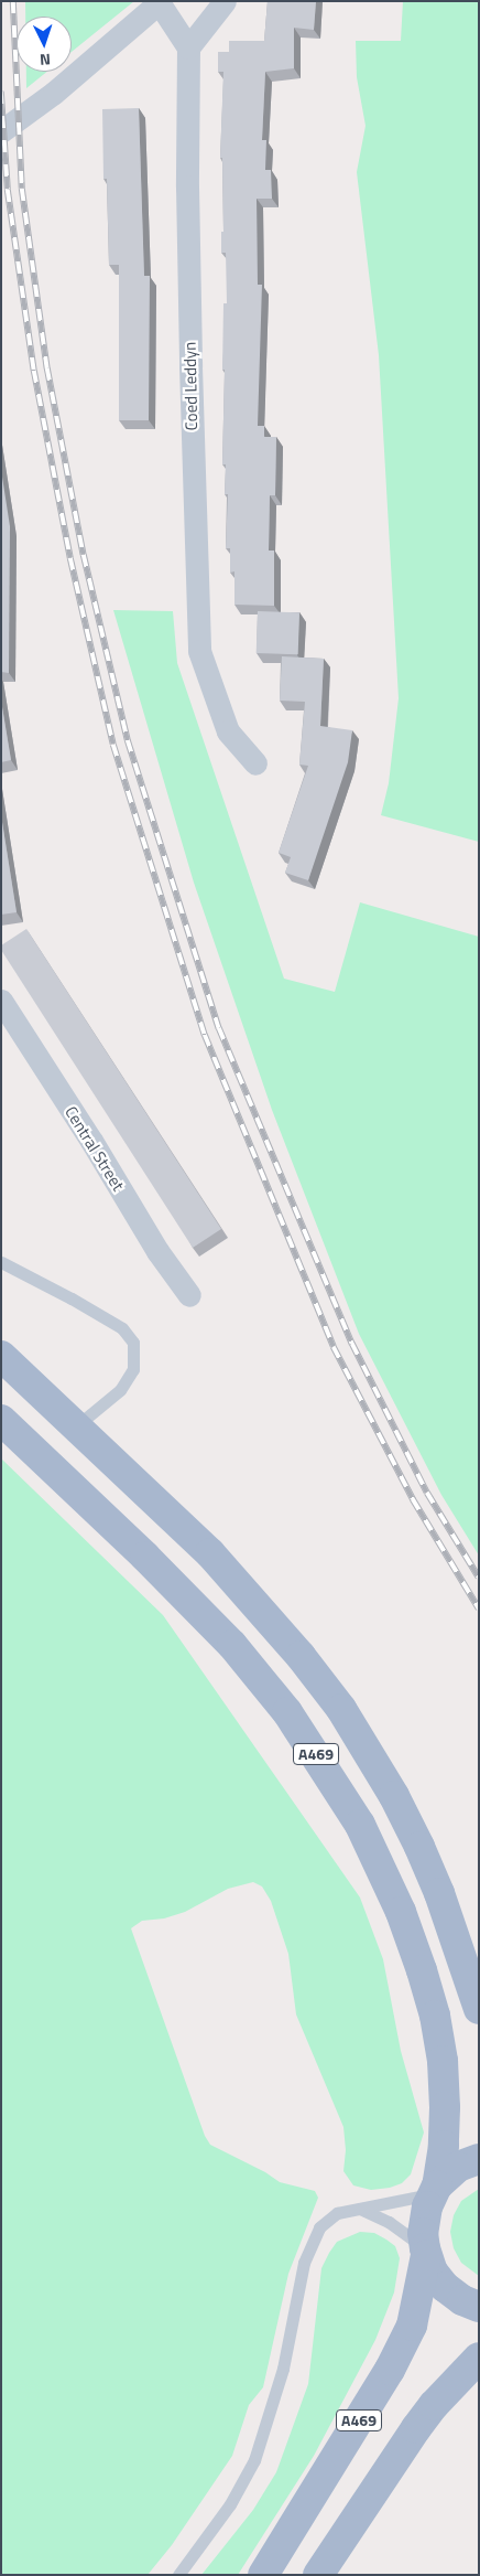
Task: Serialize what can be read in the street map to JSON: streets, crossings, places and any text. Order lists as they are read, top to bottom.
{
  "streets": {
    "main road": ["A469"],
    "street": ["Coed Leddyn", "Central Street"]
  },
  "north": "bottom"
}
